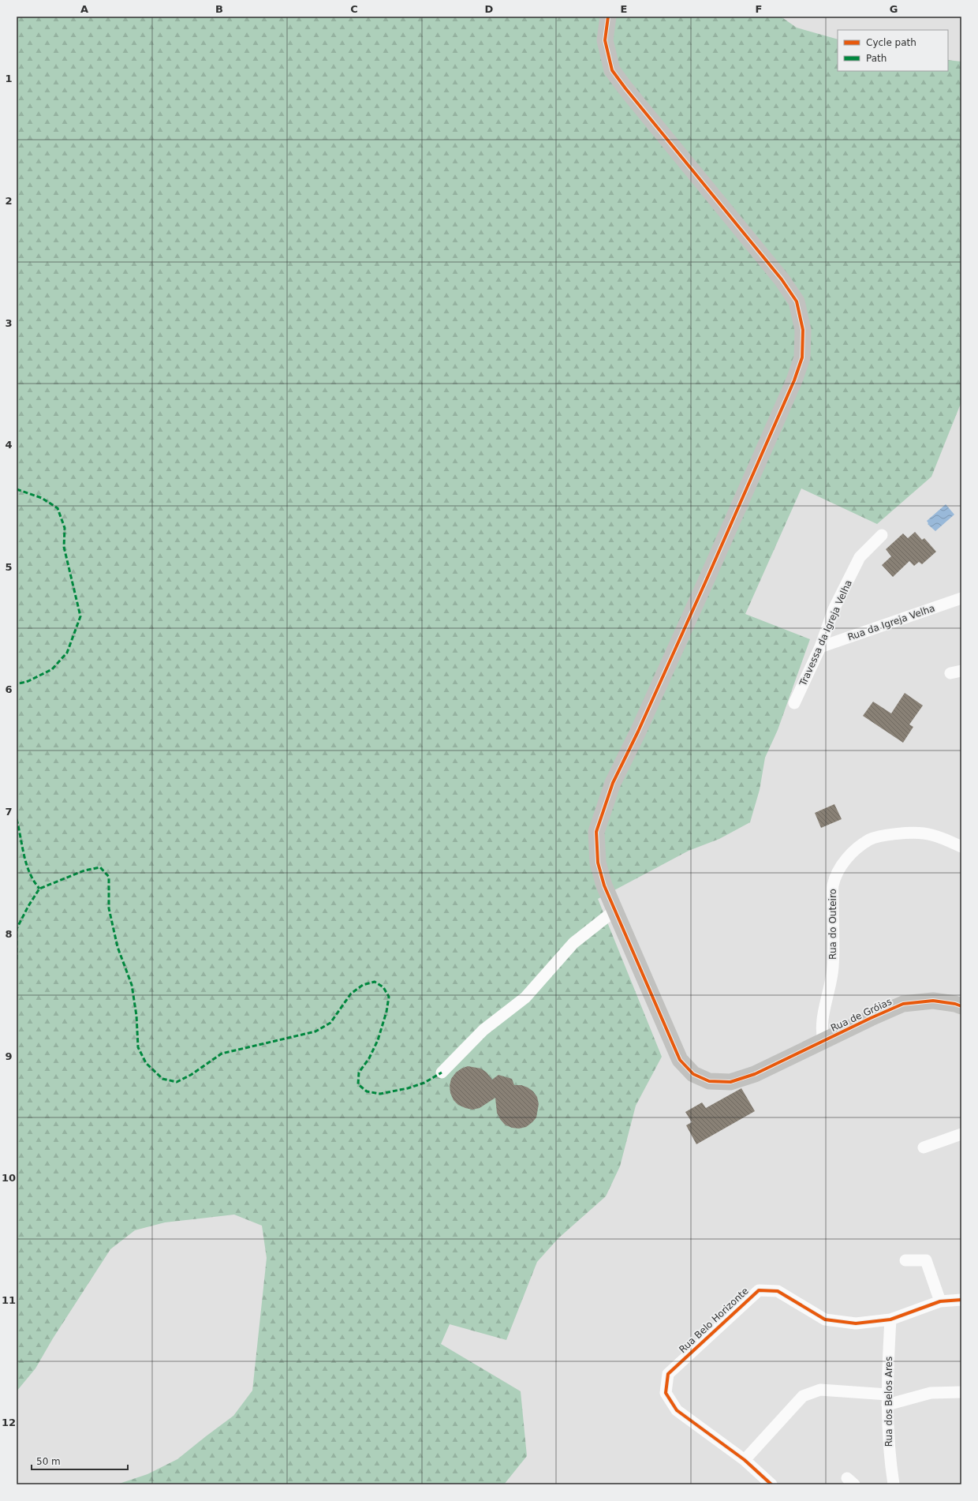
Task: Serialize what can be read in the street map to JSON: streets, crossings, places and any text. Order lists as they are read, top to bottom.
{
  "streets": {
    "street": [
      "Rua da Igreja Velha",
      "Travessa da Igreja Velha",
      "Rua do Outeiro",
      "Rua de Gróias",
      "Rua Belo Horizonte",
      "Rua dos Belos Ares"
    ]
  },
  "crossings": [
    ["Rua da Igreja Velha", "Travessa da Igreja Velha"],
    ["Rua do Outeiro", "Rua de Gróias"],
    ["Rua Belo Horizonte", "Rua dos Belos Ares"]
  ],
  "legend": ["Cycle path", "Path"],
  "scale_bar": "50 m",
  "grid": {
    "columns": [
      "A",
      "B",
      "C",
      "D",
      "E",
      "F",
      "G"
    ],
    "rows": [
      "1",
      "2",
      "3",
      "4",
      "5",
      "6",
      "7",
      "8",
      "9",
      "10",
      "11",
      "12"
    ]
  }
}
